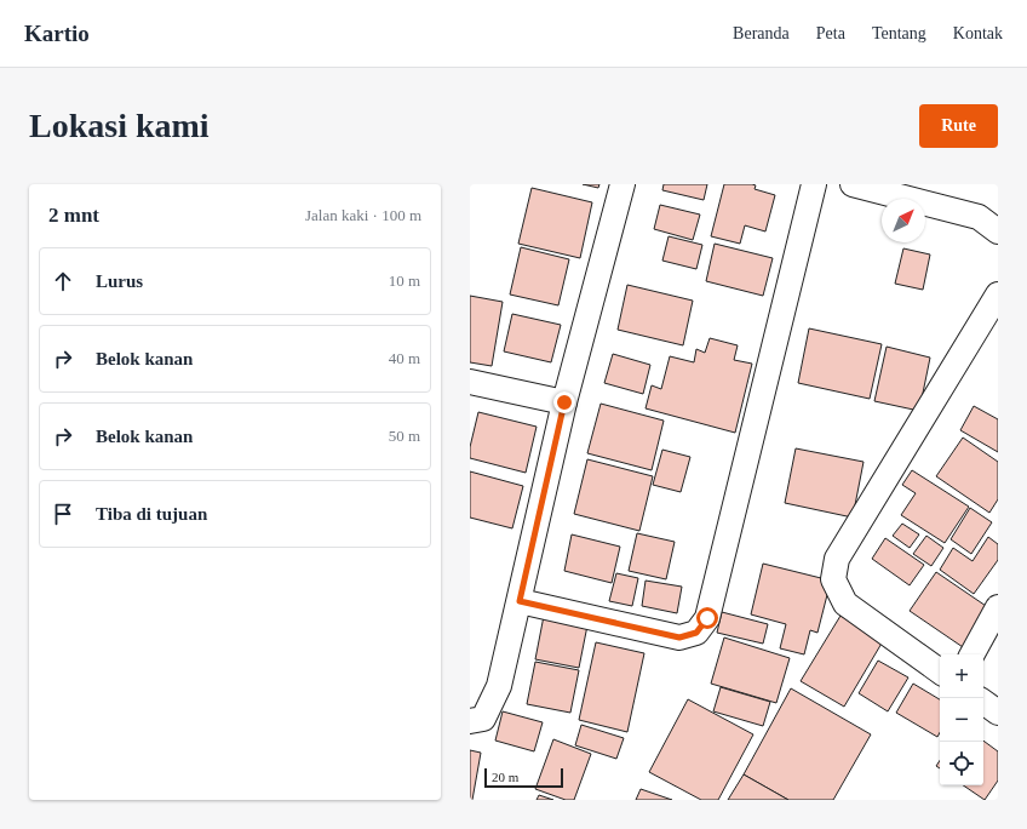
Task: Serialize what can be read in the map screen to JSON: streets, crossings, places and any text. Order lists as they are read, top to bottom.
{
  "scale_bar": "20 m",
  "north": "top right",
  "page": {
    "header": "Kartio",
    "nav": [
      "Beranda",
      "Peta",
      "Tentang",
      "Kontak"
    ],
    "buttons": "Rute",
    "title": "Lokasi kami",
    "heading": ["2 mnt", "Jalan kaki · 100 m"],
    "list": [
      ["Lurus", "10 m"],
      ["Belok kanan", "40 m"],
      ["Belok kanan", "50 m"],
      "Tiba di tujuan"
    ],
    "map_buttons": ["+", "−"],
    "scale": "20 m"
  }
}
